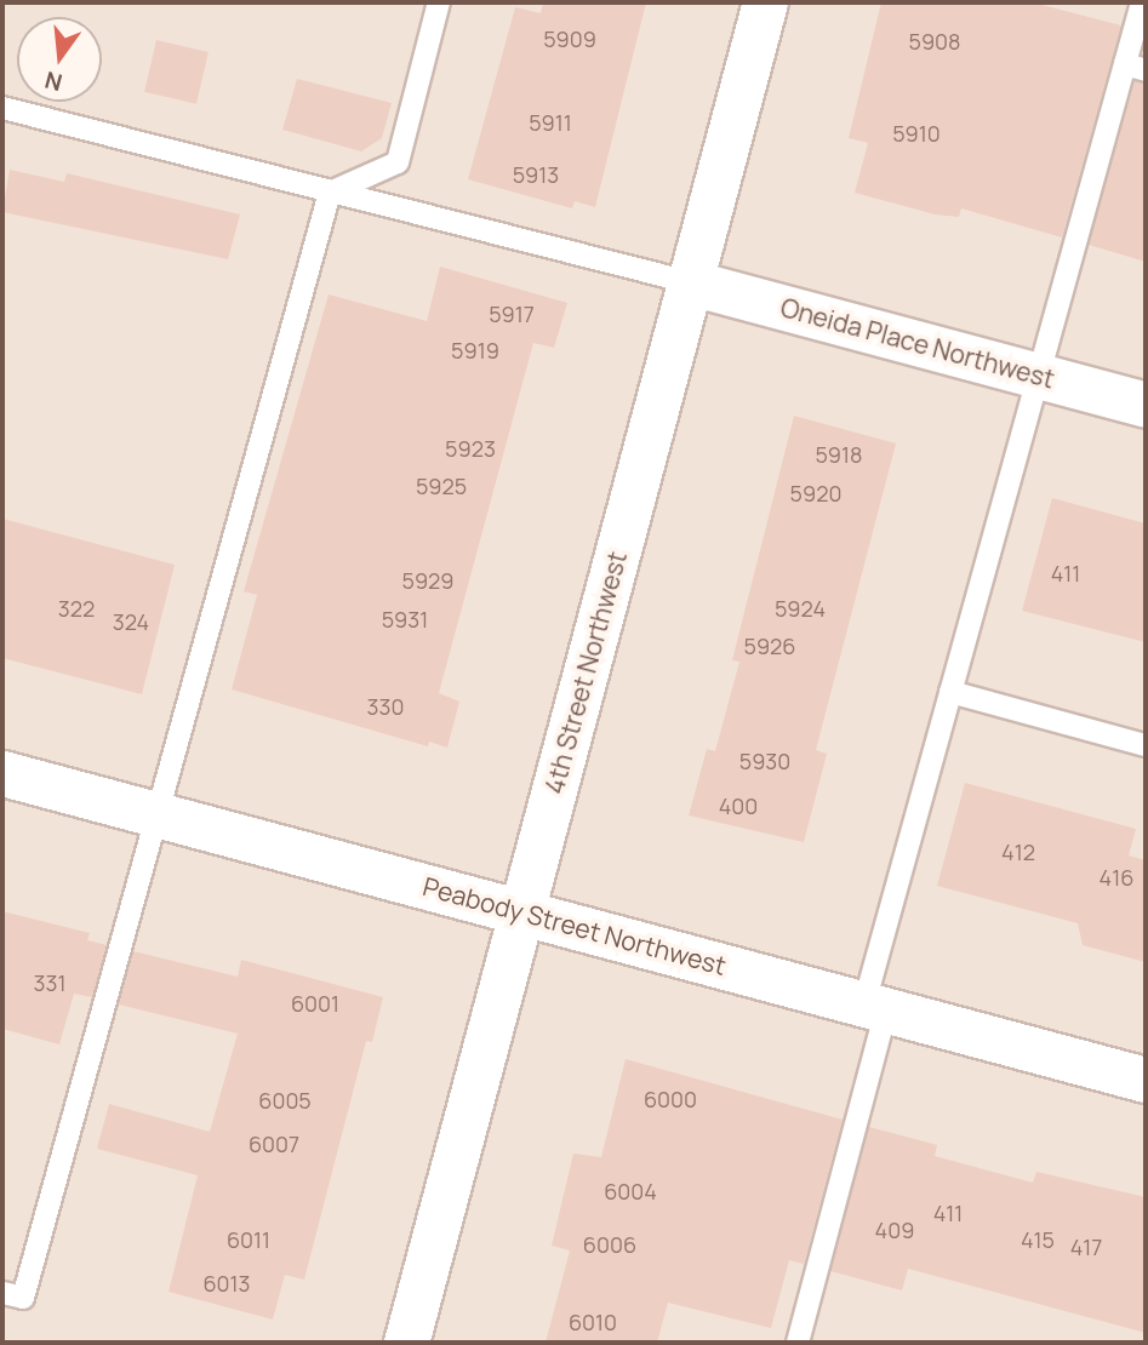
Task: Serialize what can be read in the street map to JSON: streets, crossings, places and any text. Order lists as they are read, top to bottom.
{
  "streets": {
    "street": ["Oneida Place Northwest", "4th Street Northwest", "Peabody Street Northwest"]
  },
  "crossings": [
    ["Oneida Place Northwest", "4th Street Northwest"],
    ["4th Street Northwest", "Peabody Street Northwest"]
  ],
  "house_numbers": [
    "5909",
    "5908",
    "5911",
    "5910",
    "5913",
    "5917",
    "5919",
    "5923",
    "5918",
    "5925",
    "5920",
    "411",
    "5929",
    "322",
    "5924",
    "5931",
    "324",
    "5926",
    "330",
    "5930",
    "400",
    "412",
    "416",
    "331",
    "6001",
    "6000",
    "6005",
    "6007",
    "6004",
    "411",
    "409",
    "6011",
    "415",
    "6006",
    "417",
    "6013",
    "6010"
  ],
  "north": "bottom"
}
